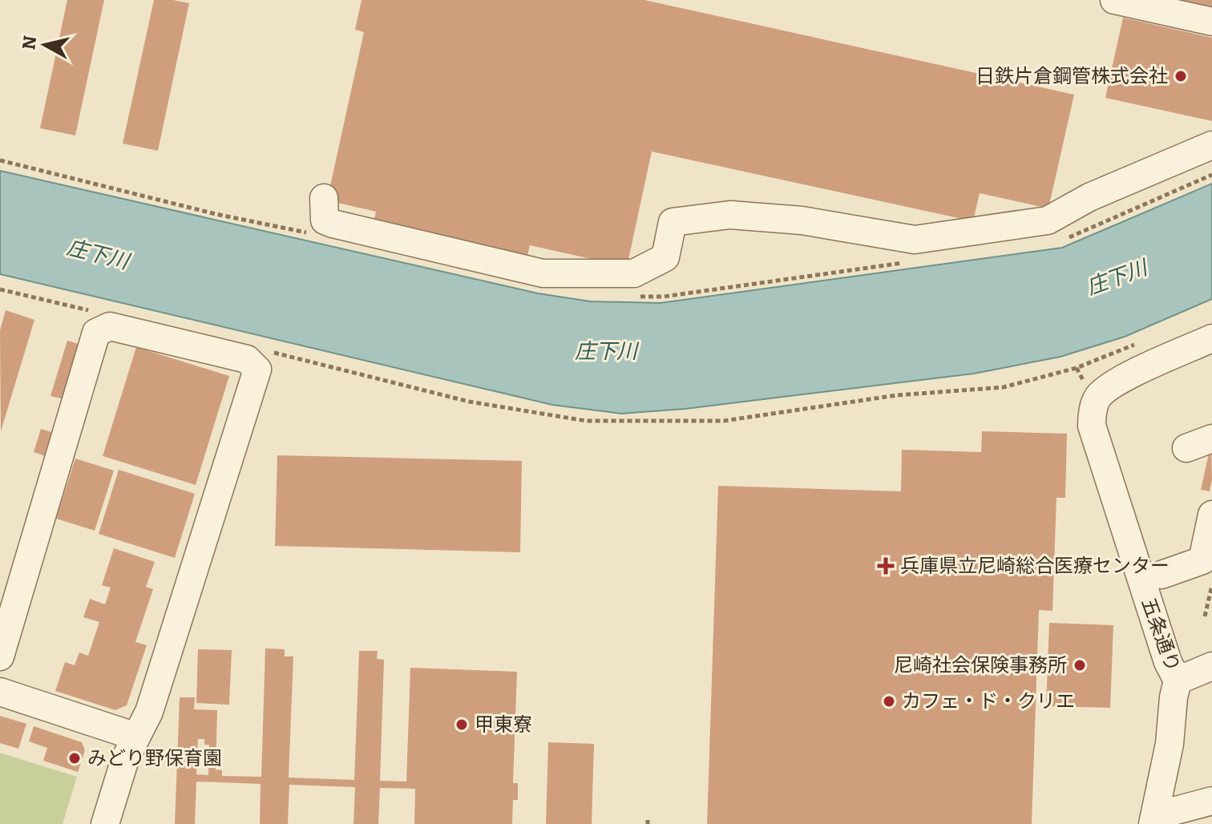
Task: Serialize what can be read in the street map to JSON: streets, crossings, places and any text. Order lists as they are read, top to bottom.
{
  "streets": {
    "street": ["五条通り"]
  },
  "water": ["庄下川"],
  "places": {
    "other": [
      "日鉄片倉鋼管株式会社",
      "尼崎社会保険事務所",
      "カフェ・ド・クリエ",
      "甲東寮",
      "みどり野保育園"
    ],
    "health": ["兵庫県立尼崎総合医療センター"]
  },
  "north": "left"
}
